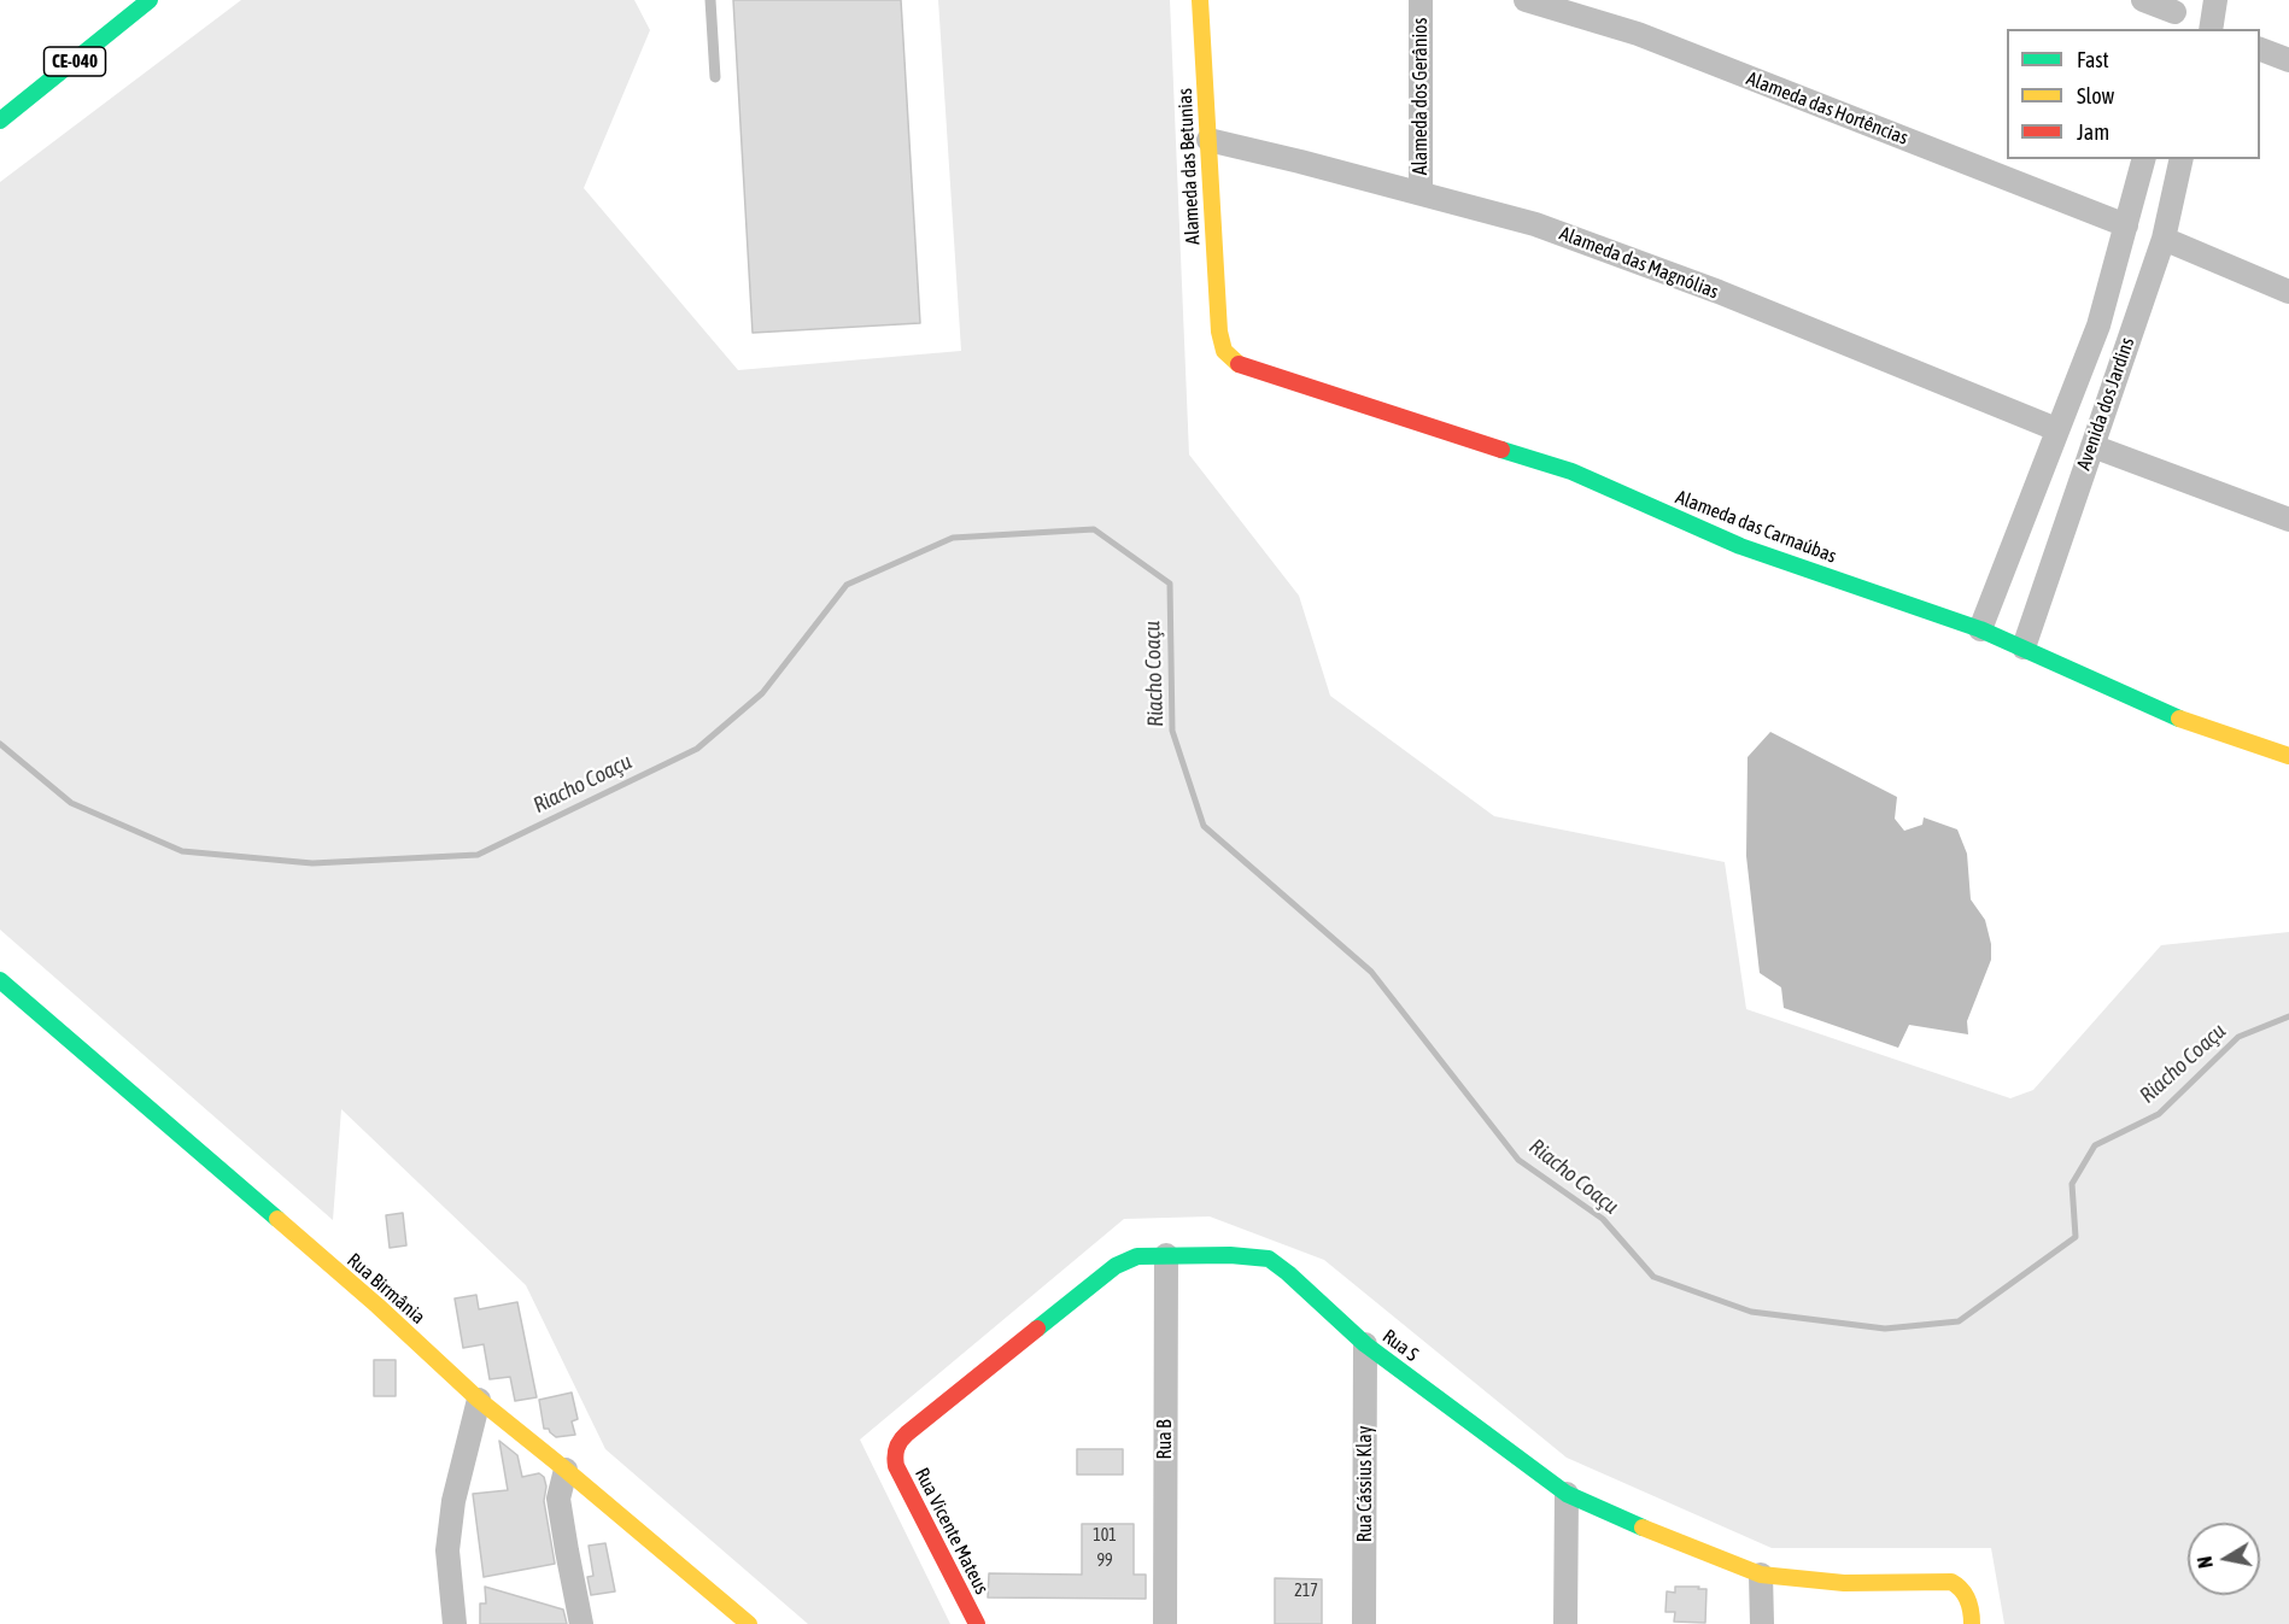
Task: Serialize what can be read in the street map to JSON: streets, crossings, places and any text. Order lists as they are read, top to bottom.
{
  "streets": {
    "main road": [
      "CE-040",
      "Alameda das Betunias",
      "Alameda das Carnaúbas",
      "Rua Birmânia",
      "Rua S",
      "Rua Vicente Mateus"
    ],
    "street": [
      "Alameda dos Gerânios",
      "Alameda das Hortências",
      "Alameda das Magnólias",
      "Avenida dos Jardins",
      "Rua B",
      "Rua Cássius Klay"
    ]
  },
  "crossings": [
    ["Alameda dos Gerânios", "Alameda das Magnólias"],
    ["Alameda das Hortências", "Avenida dos Jardins"],
    ["Alameda das Betunias", "Alameda das Magnólias"],
    ["Alameda das Betunias", "Alameda das Carnaúbas"],
    ["Alameda das Magnólias", "Avenida dos Jardins"],
    ["Avenida dos Jardins", "Alameda das Carnaúbas"],
    ["Rua S", "Rua B"],
    ["Rua S", "Rua Cássius Klay"],
    ["Rua S", "Rua Vicente Mateus"]
  ],
  "water": ["Riacho Coaçu"],
  "house_numbers": ["101", "99", "217"],
  "legend": ["Fast", "Slow", "Jam"],
  "north": "left"
}
